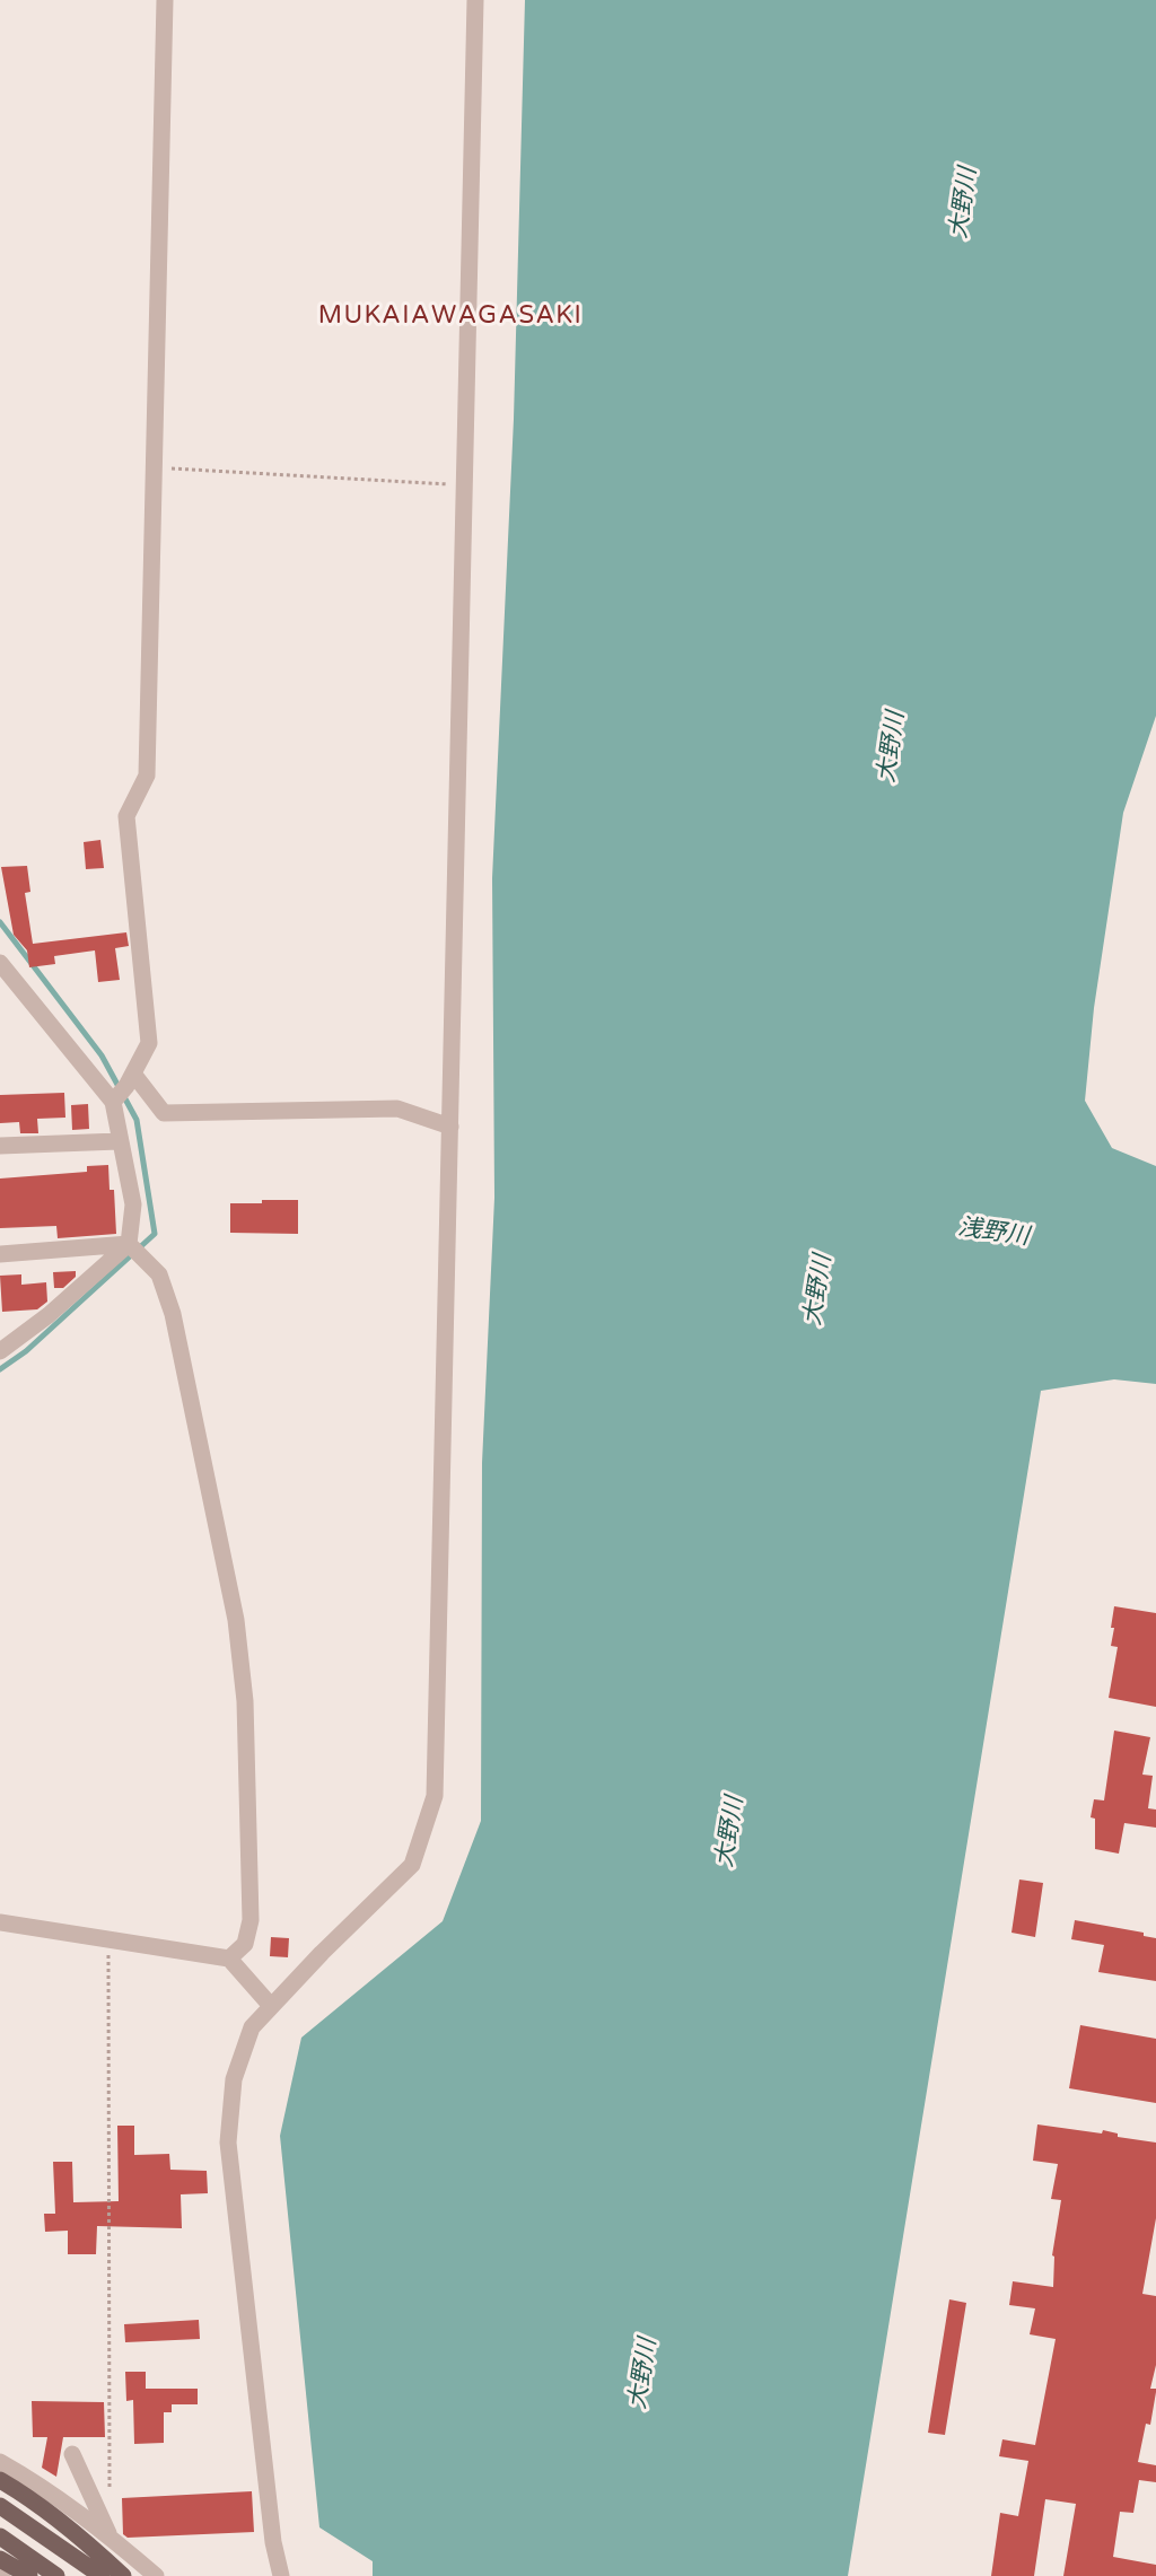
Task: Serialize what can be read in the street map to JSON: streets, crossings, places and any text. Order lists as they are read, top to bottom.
{
  "districts": ["MUKAIAWAGASAKI"],
  "water": ["大野川", "浅野川"]
}
